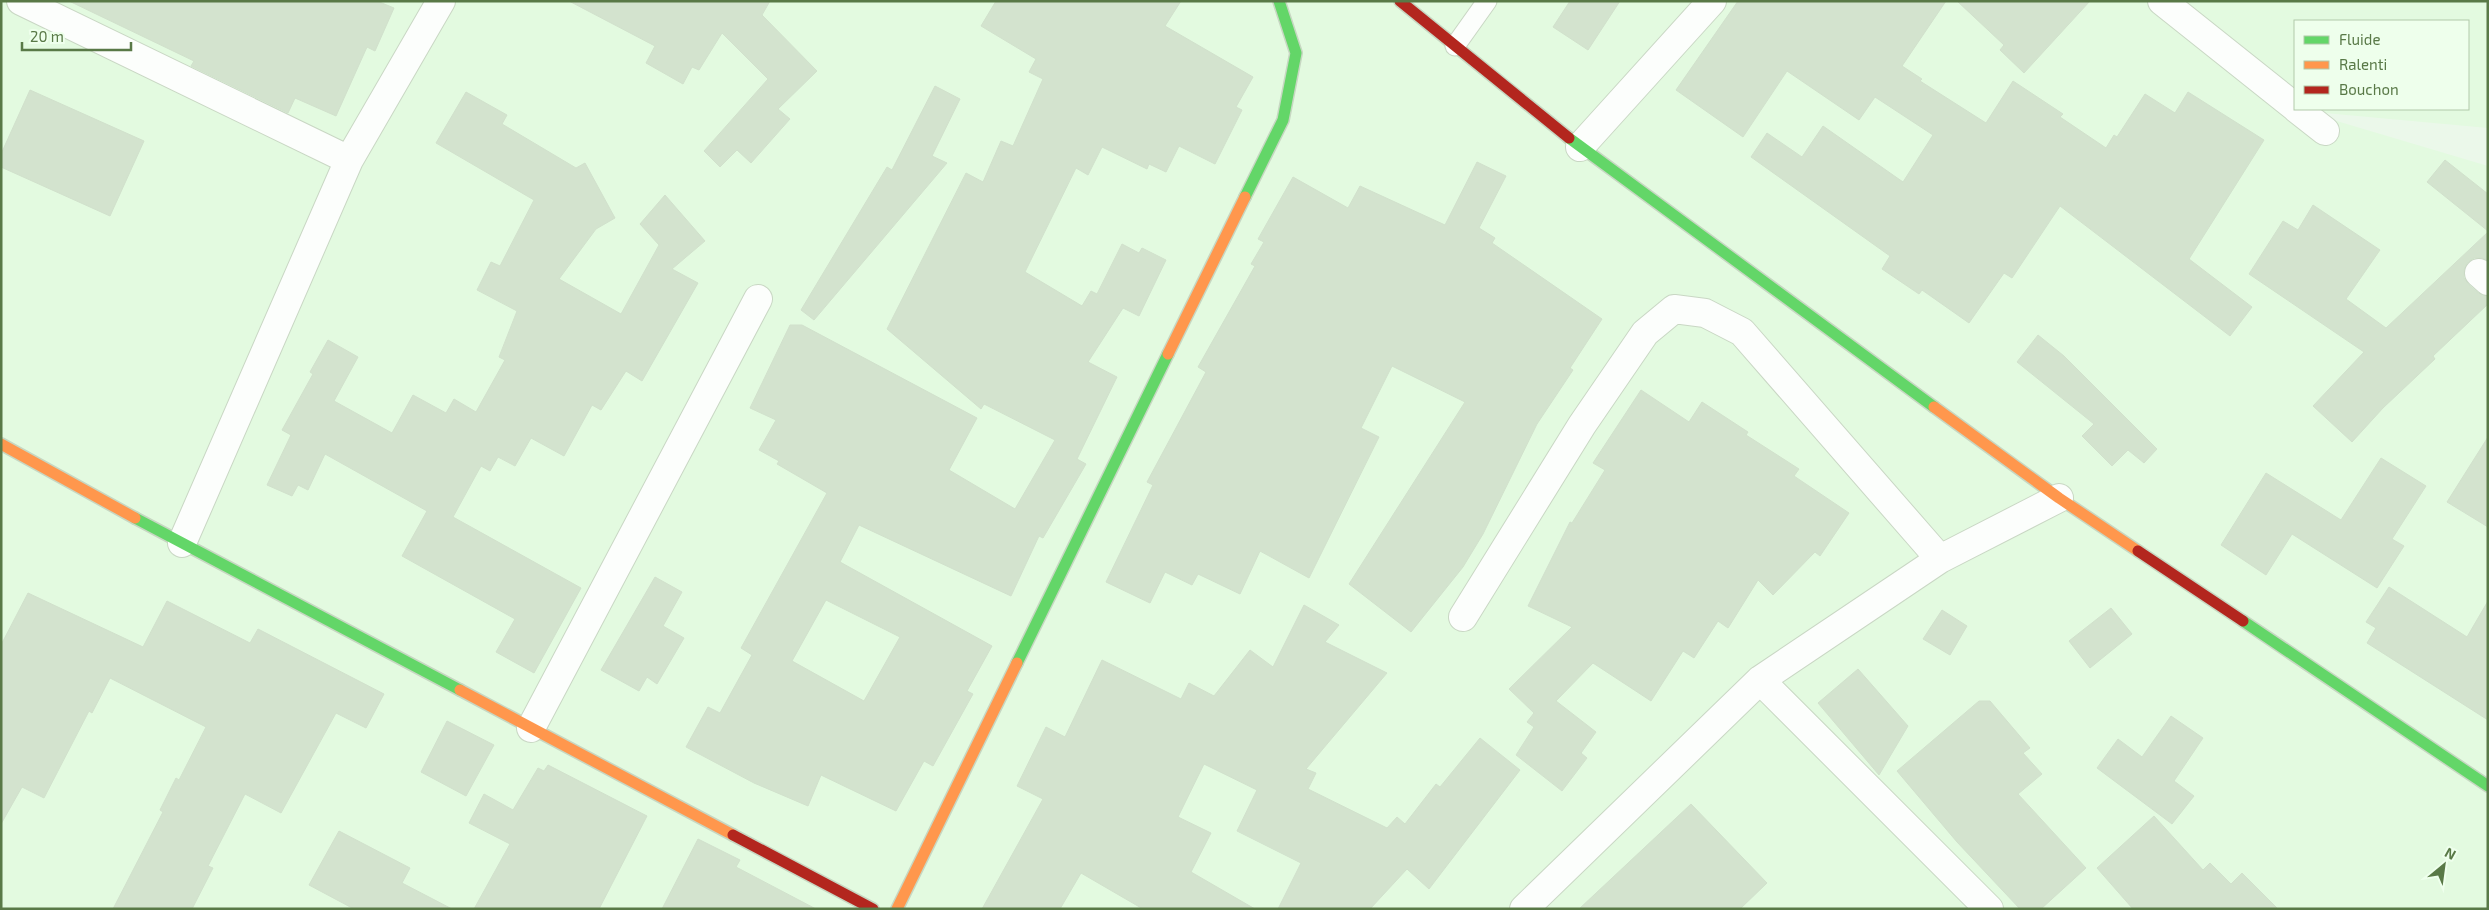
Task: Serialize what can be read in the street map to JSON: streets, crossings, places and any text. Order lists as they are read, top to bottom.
{
  "legend": ["Fluide", "Ralenti", "Bouchon"],
  "scale_bar": "20 m",
  "north": "top right"
}
